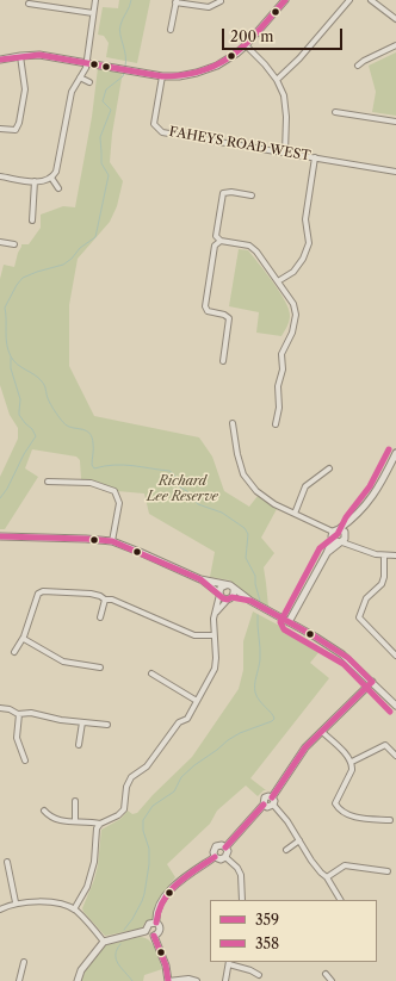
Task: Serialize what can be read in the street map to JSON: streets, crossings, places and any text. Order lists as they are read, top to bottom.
{
  "streets": {
    "street": ["FAHEYS ROAD WEST"]
  },
  "parks": ["Richard Lee Reserve"],
  "lines": ["transit line 359", "transit line 358"],
  "legend": ["359", "358"],
  "scale_bar": "200 m"
}
